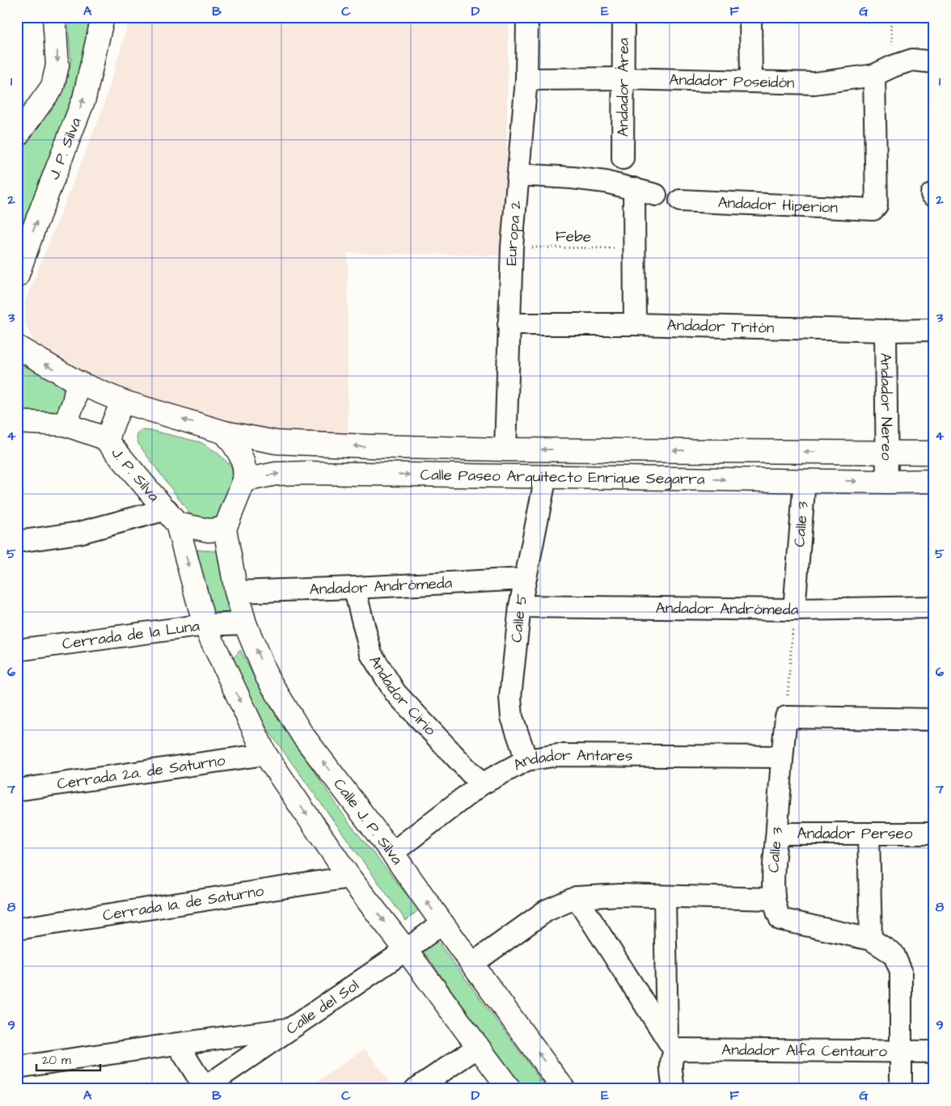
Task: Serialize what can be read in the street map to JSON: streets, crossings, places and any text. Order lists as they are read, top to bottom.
{
  "streets": {
    "street": [
      "Andador Poseidón",
      "Andador Área",
      "J. P. Silva",
      "Andador Hiperion",
      "Europa 2",
      "Andador Tritón",
      "Andador Nereo",
      "Calle Paseo Arquitecto Enrique Segarra",
      "Calle 3",
      "Andador Andrómeda",
      "Calle 5",
      "Cerrada de la Luna",
      "Andador Cirio",
      "Andador Antares",
      "Cerrada 2a. de Saturno",
      "Calle J. P. Silva",
      "Andador Perseo",
      "Cerrada 1a. de Saturno",
      "Calle del Sol",
      "Andador Alfa Centauro"
    ],
    "path": ["Febe"]
  },
  "crossings": [
    ["Andador Poseidón", "Andador Área"],
    ["Andador Poseidón", "Andador Hiperion"],
    ["Andador Poseidón", "Europa 2"],
    ["Europa 2", "Febe"],
    ["Europa 2", "Andador Tritón"],
    ["Europa 2", "Calle Paseo Arquitecto Enrique Segarra"],
    ["Andador Tritón", "Andador Nereo"],
    ["Andador Nereo", "Calle Paseo Arquitecto Enrique Segarra"],
    ["Calle Paseo Arquitecto Enrique Segarra", "Calle 3"],
    ["Calle Paseo Arquitecto Enrique Segarra", "Calle 5"],
    ["Calle 3", "Andador Andrómeda"],
    ["Calle 3", "Andador Antares"],
    ["Calle 3", "Andador Perseo"],
    ["Andador Andrómeda", "Calle 5"],
    ["Andador Andrómeda", "Andador Cirio"],
    ["Andador Andrómeda", "Calle J. P. Silva"],
    ["Calle 5", "Andador Antares"],
    ["Cerrada de la Luna", "Calle J. P. Silva"],
    ["Andador Cirio", "Andador Antares"],
    ["Andador Antares", "Calle J. P. Silva"],
    ["Calle J. P. Silva", "Calle del Sol"]
  ],
  "scale_bar": "20 m",
  "grid": {
    "columns": [
      "A",
      "B",
      "C",
      "D",
      "E",
      "F",
      "G"
    ],
    "rows": [
      "1",
      "2",
      "3",
      "4",
      "5",
      "6",
      "7",
      "8",
      "9"
    ]
  }
}
